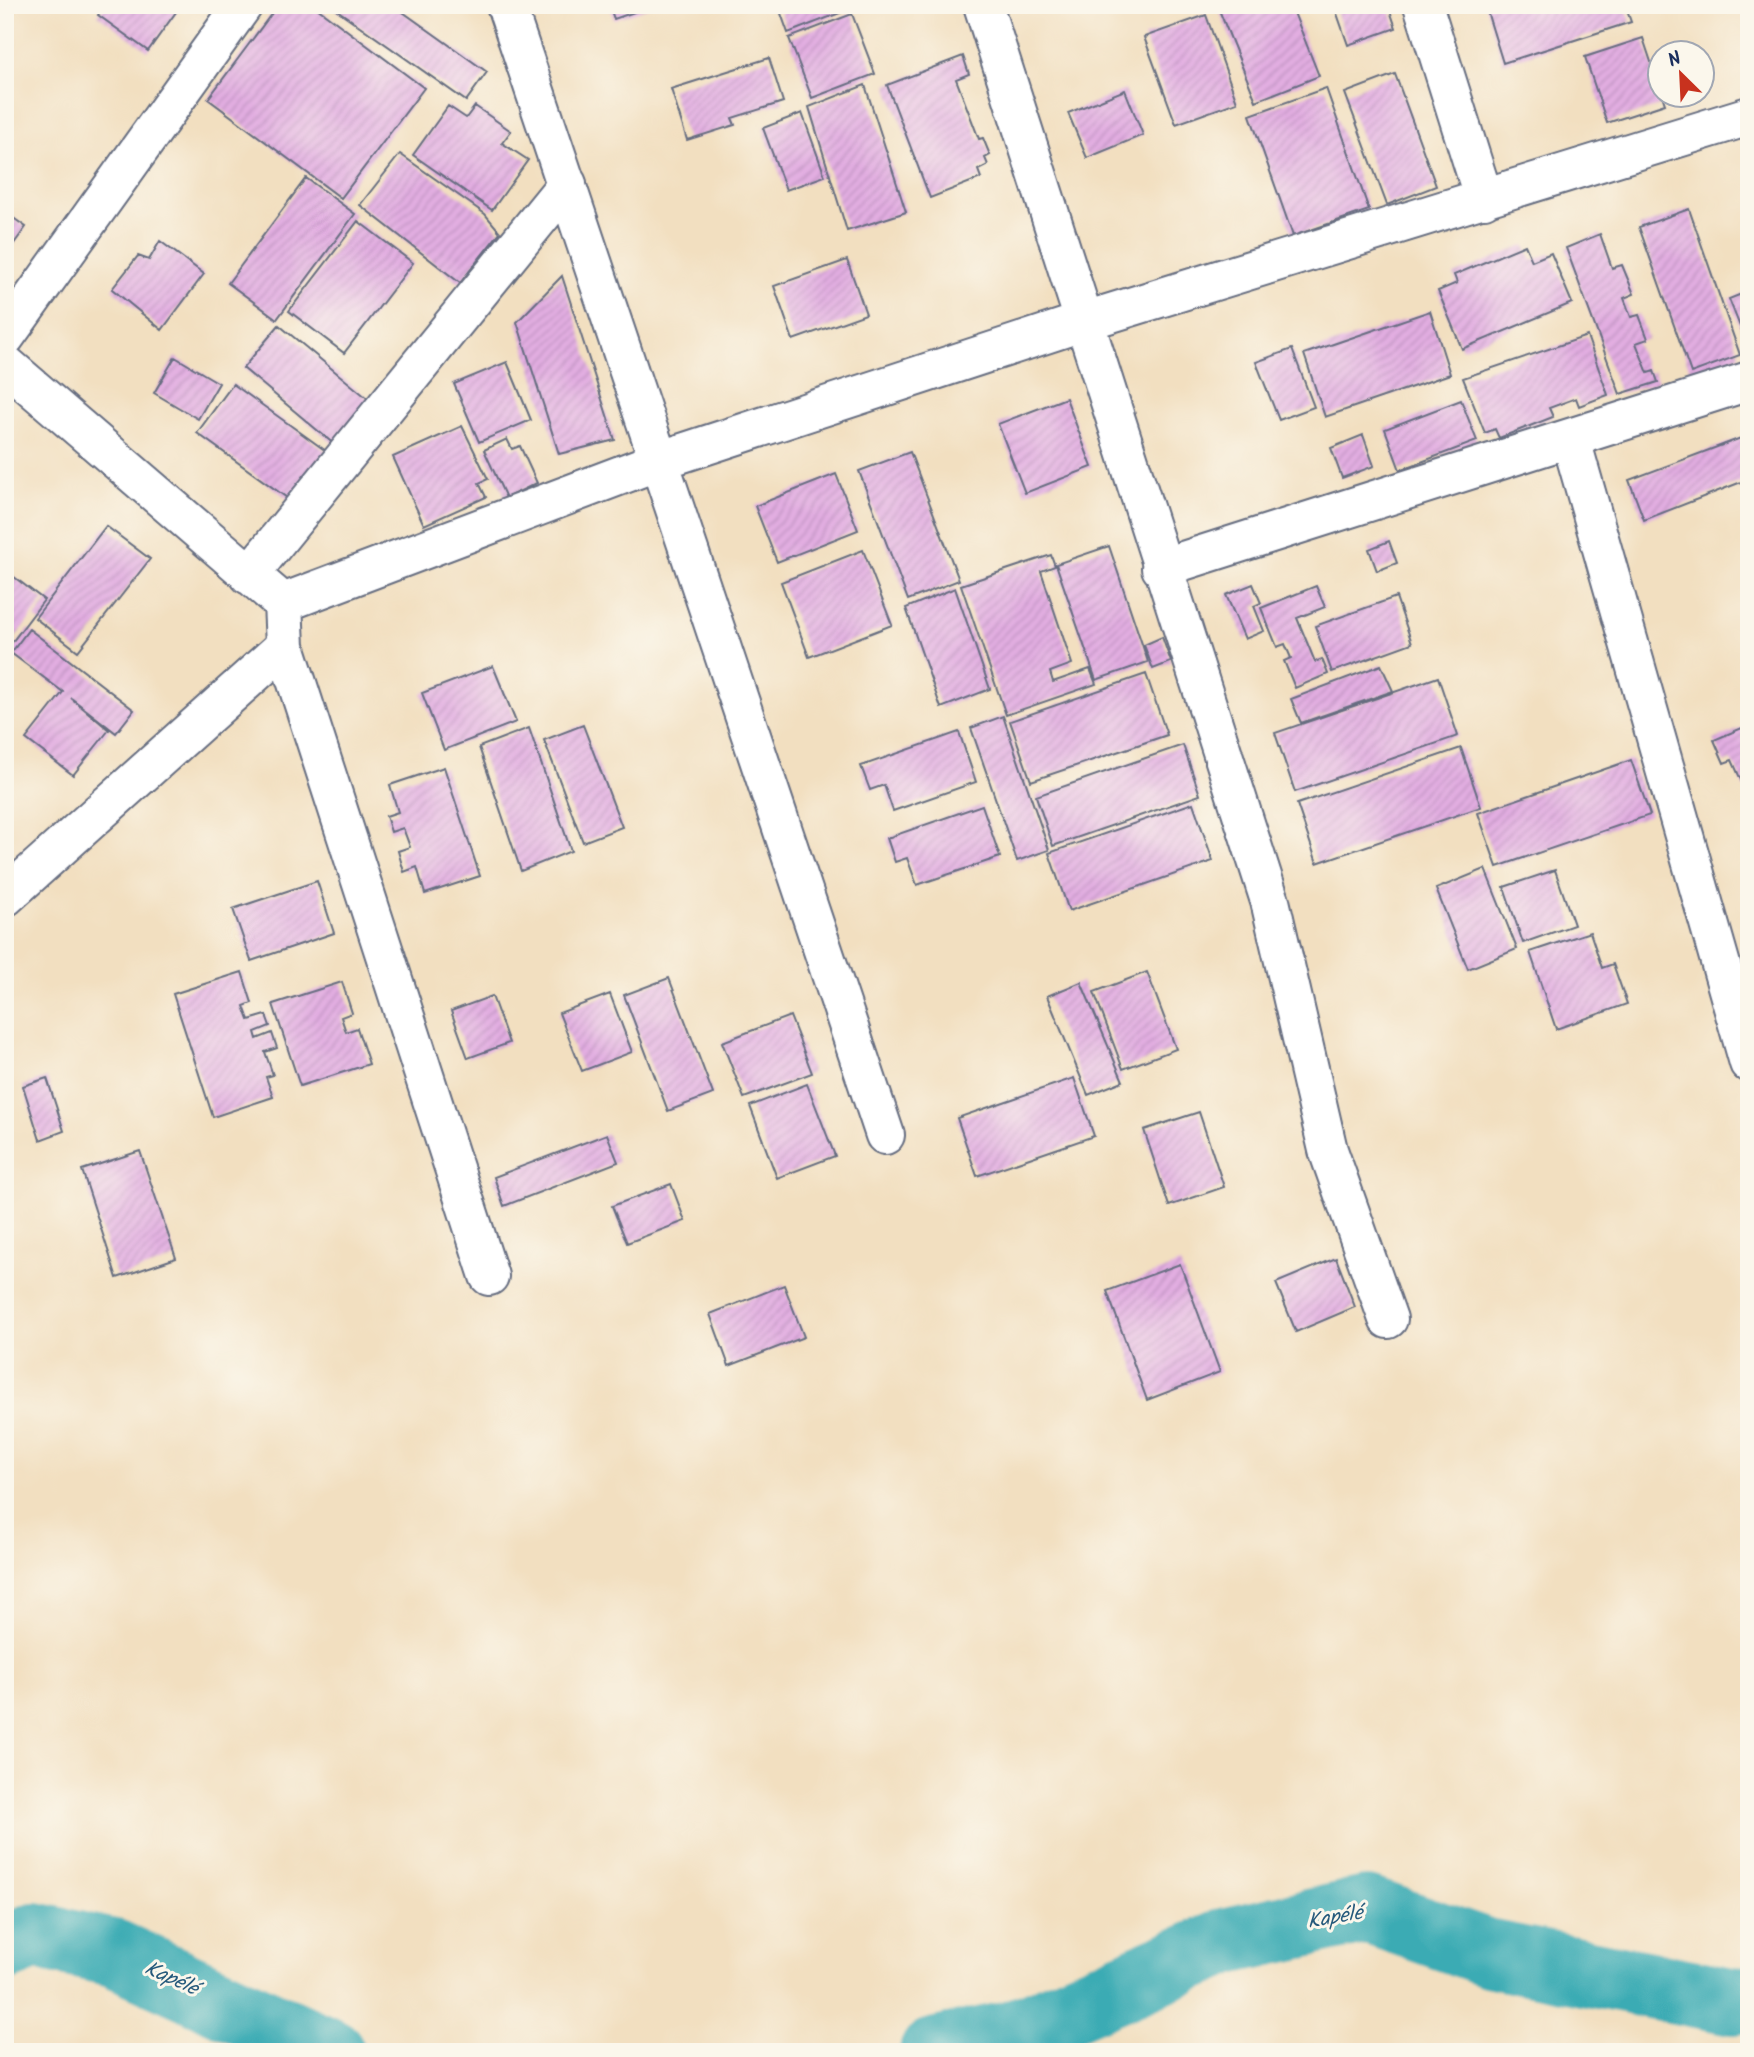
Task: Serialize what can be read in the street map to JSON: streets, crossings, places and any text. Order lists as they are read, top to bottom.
{
  "water": ["Kapélé"],
  "north": "top left"
}
